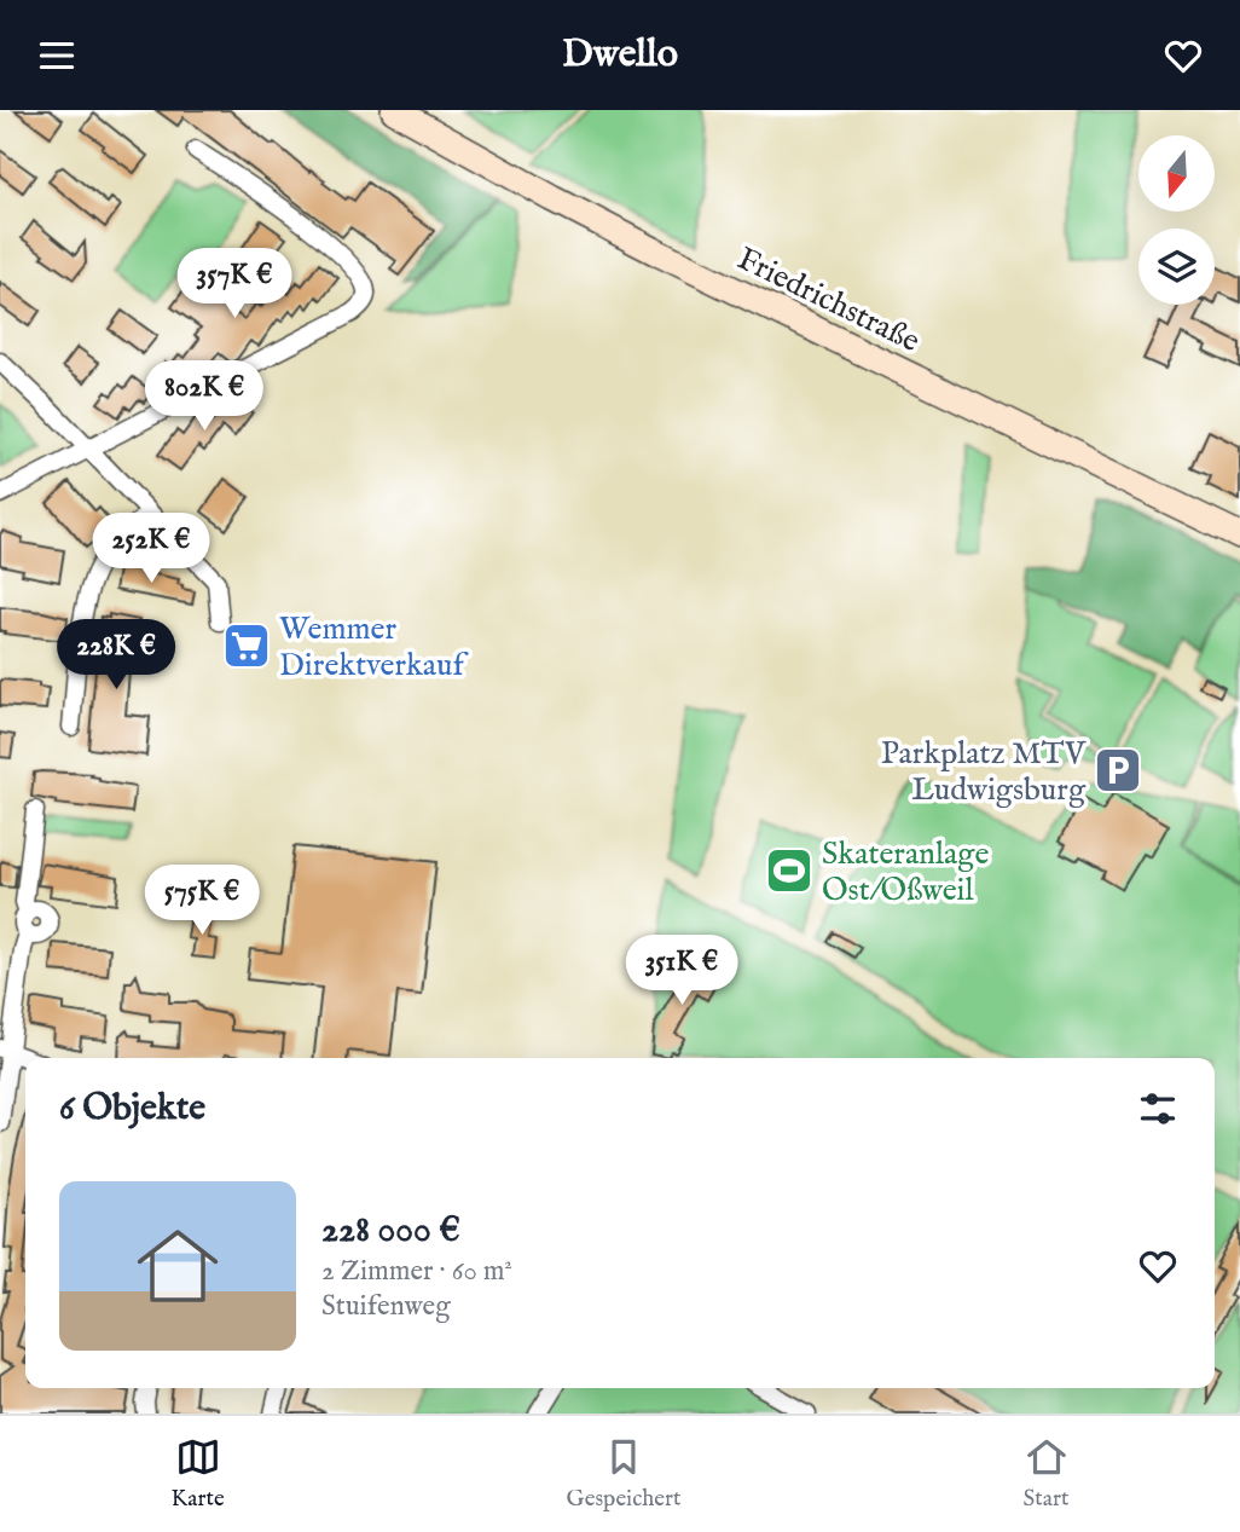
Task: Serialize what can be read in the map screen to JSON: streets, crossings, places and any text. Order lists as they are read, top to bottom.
{
  "streets": {
    "main road": ["Friedrichstraße"]
  },
  "places": {
    "supermarket": ["Wemmer Direktverkauf"],
    "parking": ["Parkplatz MTV Ludwigsburg"],
    "sports": ["Skateranlage Ost/Oßweil"]
  },
  "north": "bottom",
  "page": {
    "header": "Dwello",
    "price": [
      "357K €",
      "802K €",
      "252K €",
      "228K €",
      "575K €",
      "351K €"
    ],
    "heading": "6 Objekte",
    "list": [
      {
        "name": "228 000 €",
        "note": "2 Zimmer · 60 m² · Stuifenweg"
      }
    ],
    "tabs": ["Karte", "Gespeichert", "Start"]
  }
}
